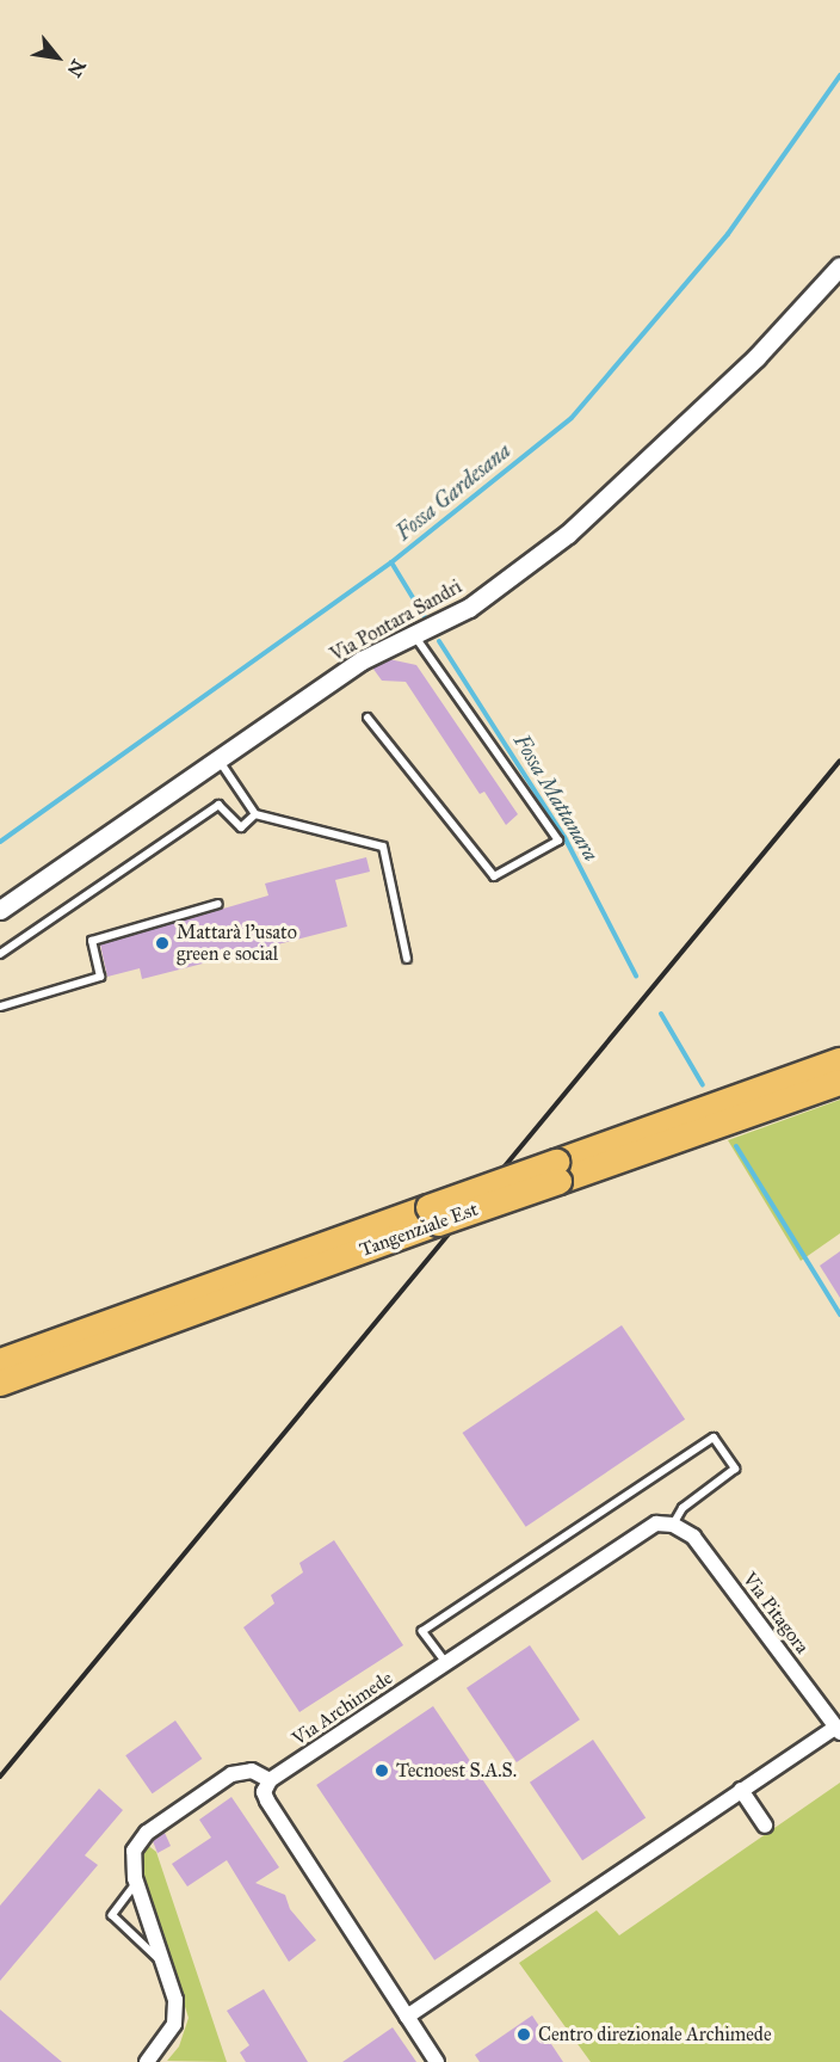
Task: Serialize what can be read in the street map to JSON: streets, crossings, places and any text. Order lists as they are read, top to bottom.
{
  "streets": {
    "highway": ["Tangenziale Est"],
    "street": ["Via Pontara Sandri", "Via Pitagora", "Via Archimede"]
  },
  "crossings": [
    ["Via Pitagora", "Via Archimede"]
  ],
  "water": ["Fossa Gardesana", "Fossa Mattanara"],
  "places": ["Mattarà l'usato green e social", "Tecnoest S.A.S.", "Centro direzionale Archimede"],
  "north": "bottom right"
}
